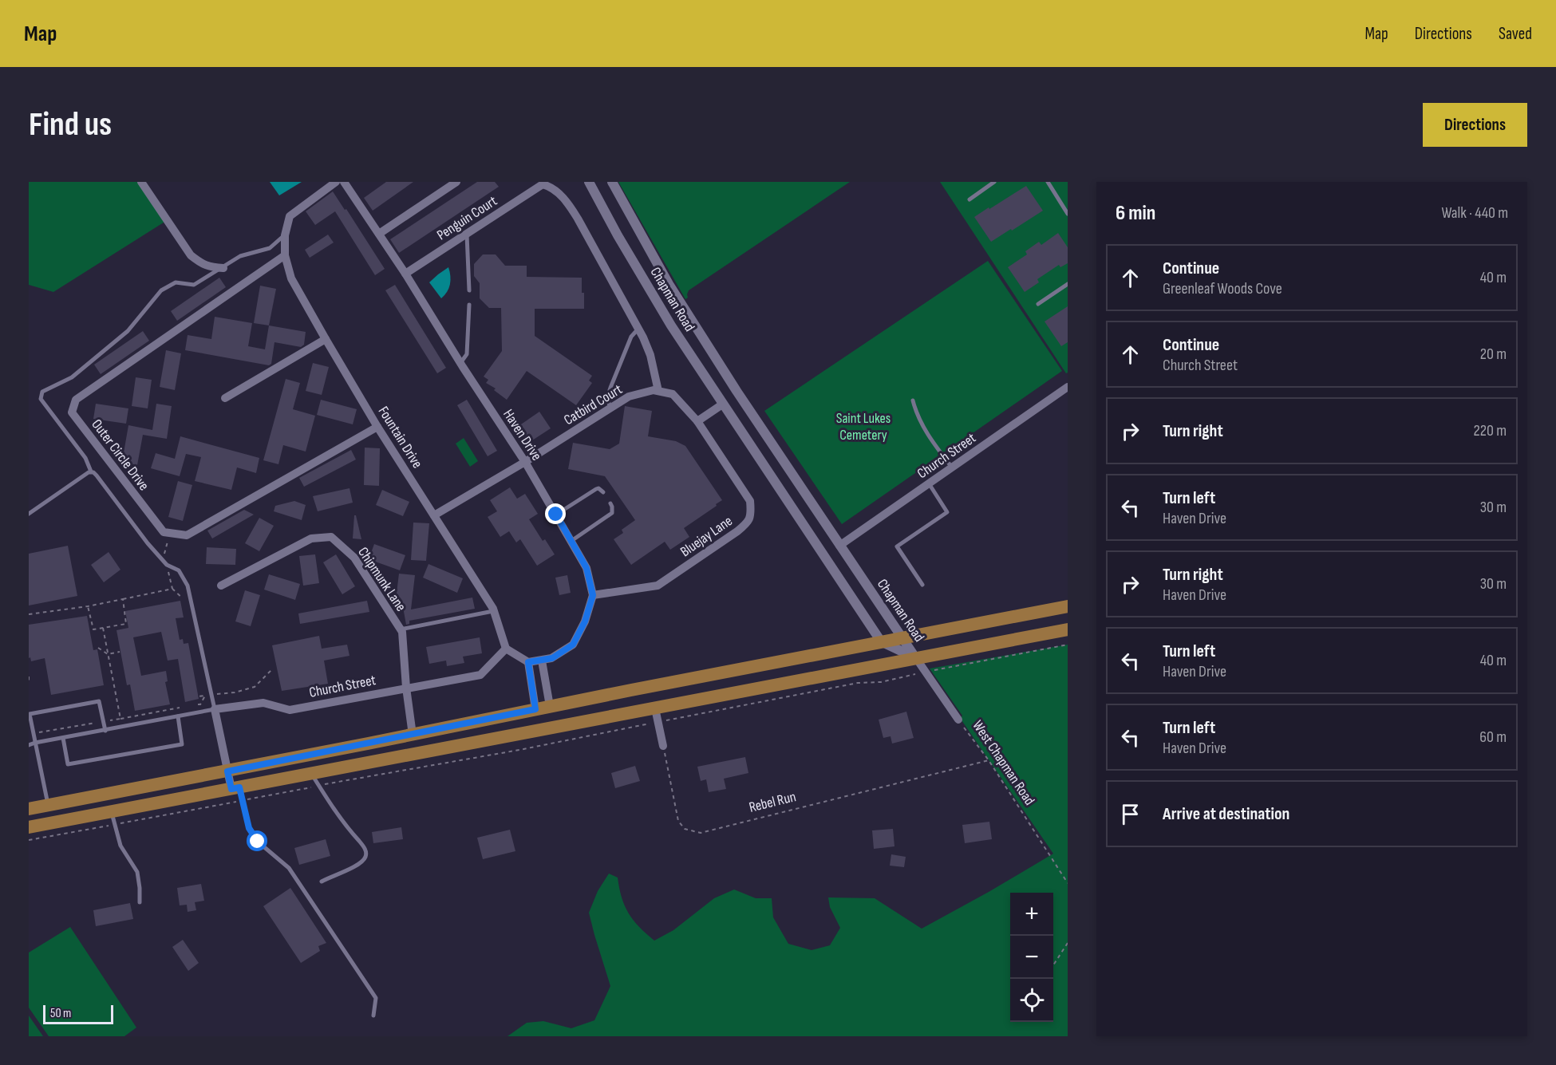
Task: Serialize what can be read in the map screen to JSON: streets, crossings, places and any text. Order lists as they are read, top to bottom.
{
  "streets": {
    "street": [
      "Penguin Court",
      "Chapman Road",
      "Catbird Court",
      "Haven Drive",
      "Fountain Drive",
      "Outer Circle Drive",
      "Church Street",
      "Bluejay Lane",
      "Chipmunk Lane",
      "West Chapman Road"
    ],
    "path": ["Rebel Run"]
  },
  "crossings": [
    ["Penguin Court", "Haven Drive"],
    ["Chapman Road", "Church Street"],
    ["Chapman Road", "West Chapman Road"],
    ["Catbird Court", "Haven Drive"],
    ["Catbird Court", "Fountain Drive"],
    ["Haven Drive", "Bluejay Lane"],
    ["Fountain Drive", "Outer Circle Drive"],
    ["Fountain Drive", "Church Street"],
    ["Church Street", "Chipmunk Lane"],
    ["West Chapman Road", "Rebel Run"]
  ],
  "parks": ["Saint Lukes Cemetery"],
  "scale_bar": "50 m",
  "page": {
    "header": "Map",
    "nav": ["Map", "Directions", "Saved"],
    "buttons": "Directions",
    "title": "Find us",
    "heading": ["6 min", "Walk · 440 m"],
    "list": [
      ["Continue", "Greenleaf Woods Cove", "40 m"],
      ["Continue", "Church Street", "20 m"],
      ["Turn right", "220 m"],
      ["Turn left", "Haven Drive", "30 m"],
      ["Turn right", "Haven Drive", "30 m"],
      ["Turn left", "Haven Drive", "40 m"],
      ["Turn left", "Haven Drive", "60 m"],
      "Arrive at destination"
    ],
    "map_buttons": ["+", "−"],
    "scale": "50 m"
  }
}
